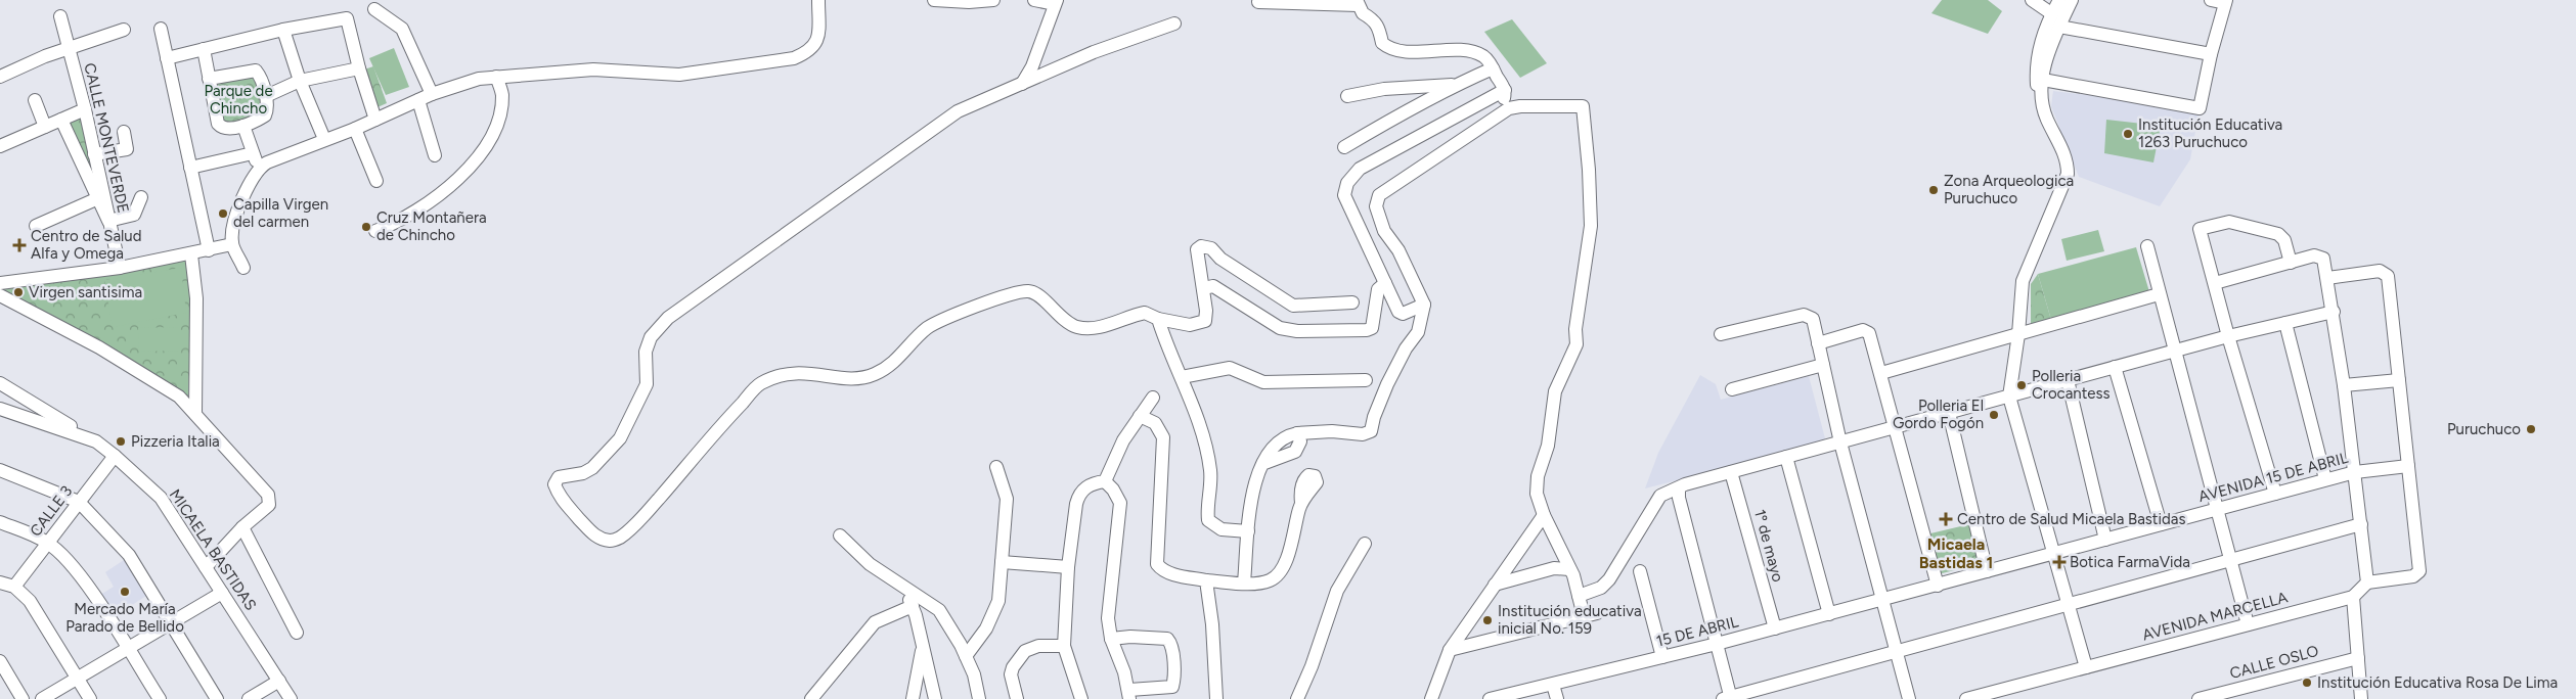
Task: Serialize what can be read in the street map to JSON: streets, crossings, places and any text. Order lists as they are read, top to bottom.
{
  "streets": {
    "street": [
      "CALLE MONTEVERDE",
      "AVENIDA 15 DE ABRIL",
      "CALLE 3",
      "1º de mayo",
      "MICAELA BASTIDAS",
      "AVENIDA MARCELLA",
      "15 DE ABRIL",
      "CALLE OSLO"
    ]
  },
  "crossings": [
    ["AVENIDA 15 DE ABRIL", "15 DE ABRIL"],
    ["CALLE 3", "MICAELA BASTIDAS"],
    ["1º de mayo", "15 DE ABRIL"]
  ],
  "districts": ["Micaela Bastidas 1"],
  "parks": ["Parque de Chincho"],
  "places": {
    "other": [
      "Institución Educativa 1263 Puruchuco",
      "Zona Arqueologica Puruchuco",
      "Capilla Virgen del carmen",
      "Cruz Montañera de Chincho",
      "Virgen santisima",
      "Polleria Crocantess",
      "Polleria El Gordo Fogón",
      "Puruchuco",
      "Pizzeria Italia",
      "Mercado María Parado de Bellido",
      "Institución educativa inicial No. 159",
      "Institución Educativa Rosa De Lima"
    ],
    "health": ["Centro de Salud Alfa y Omega", "Centro de Salud Micaela Bastidas", "Botica FarmaVida"]
  }
}
